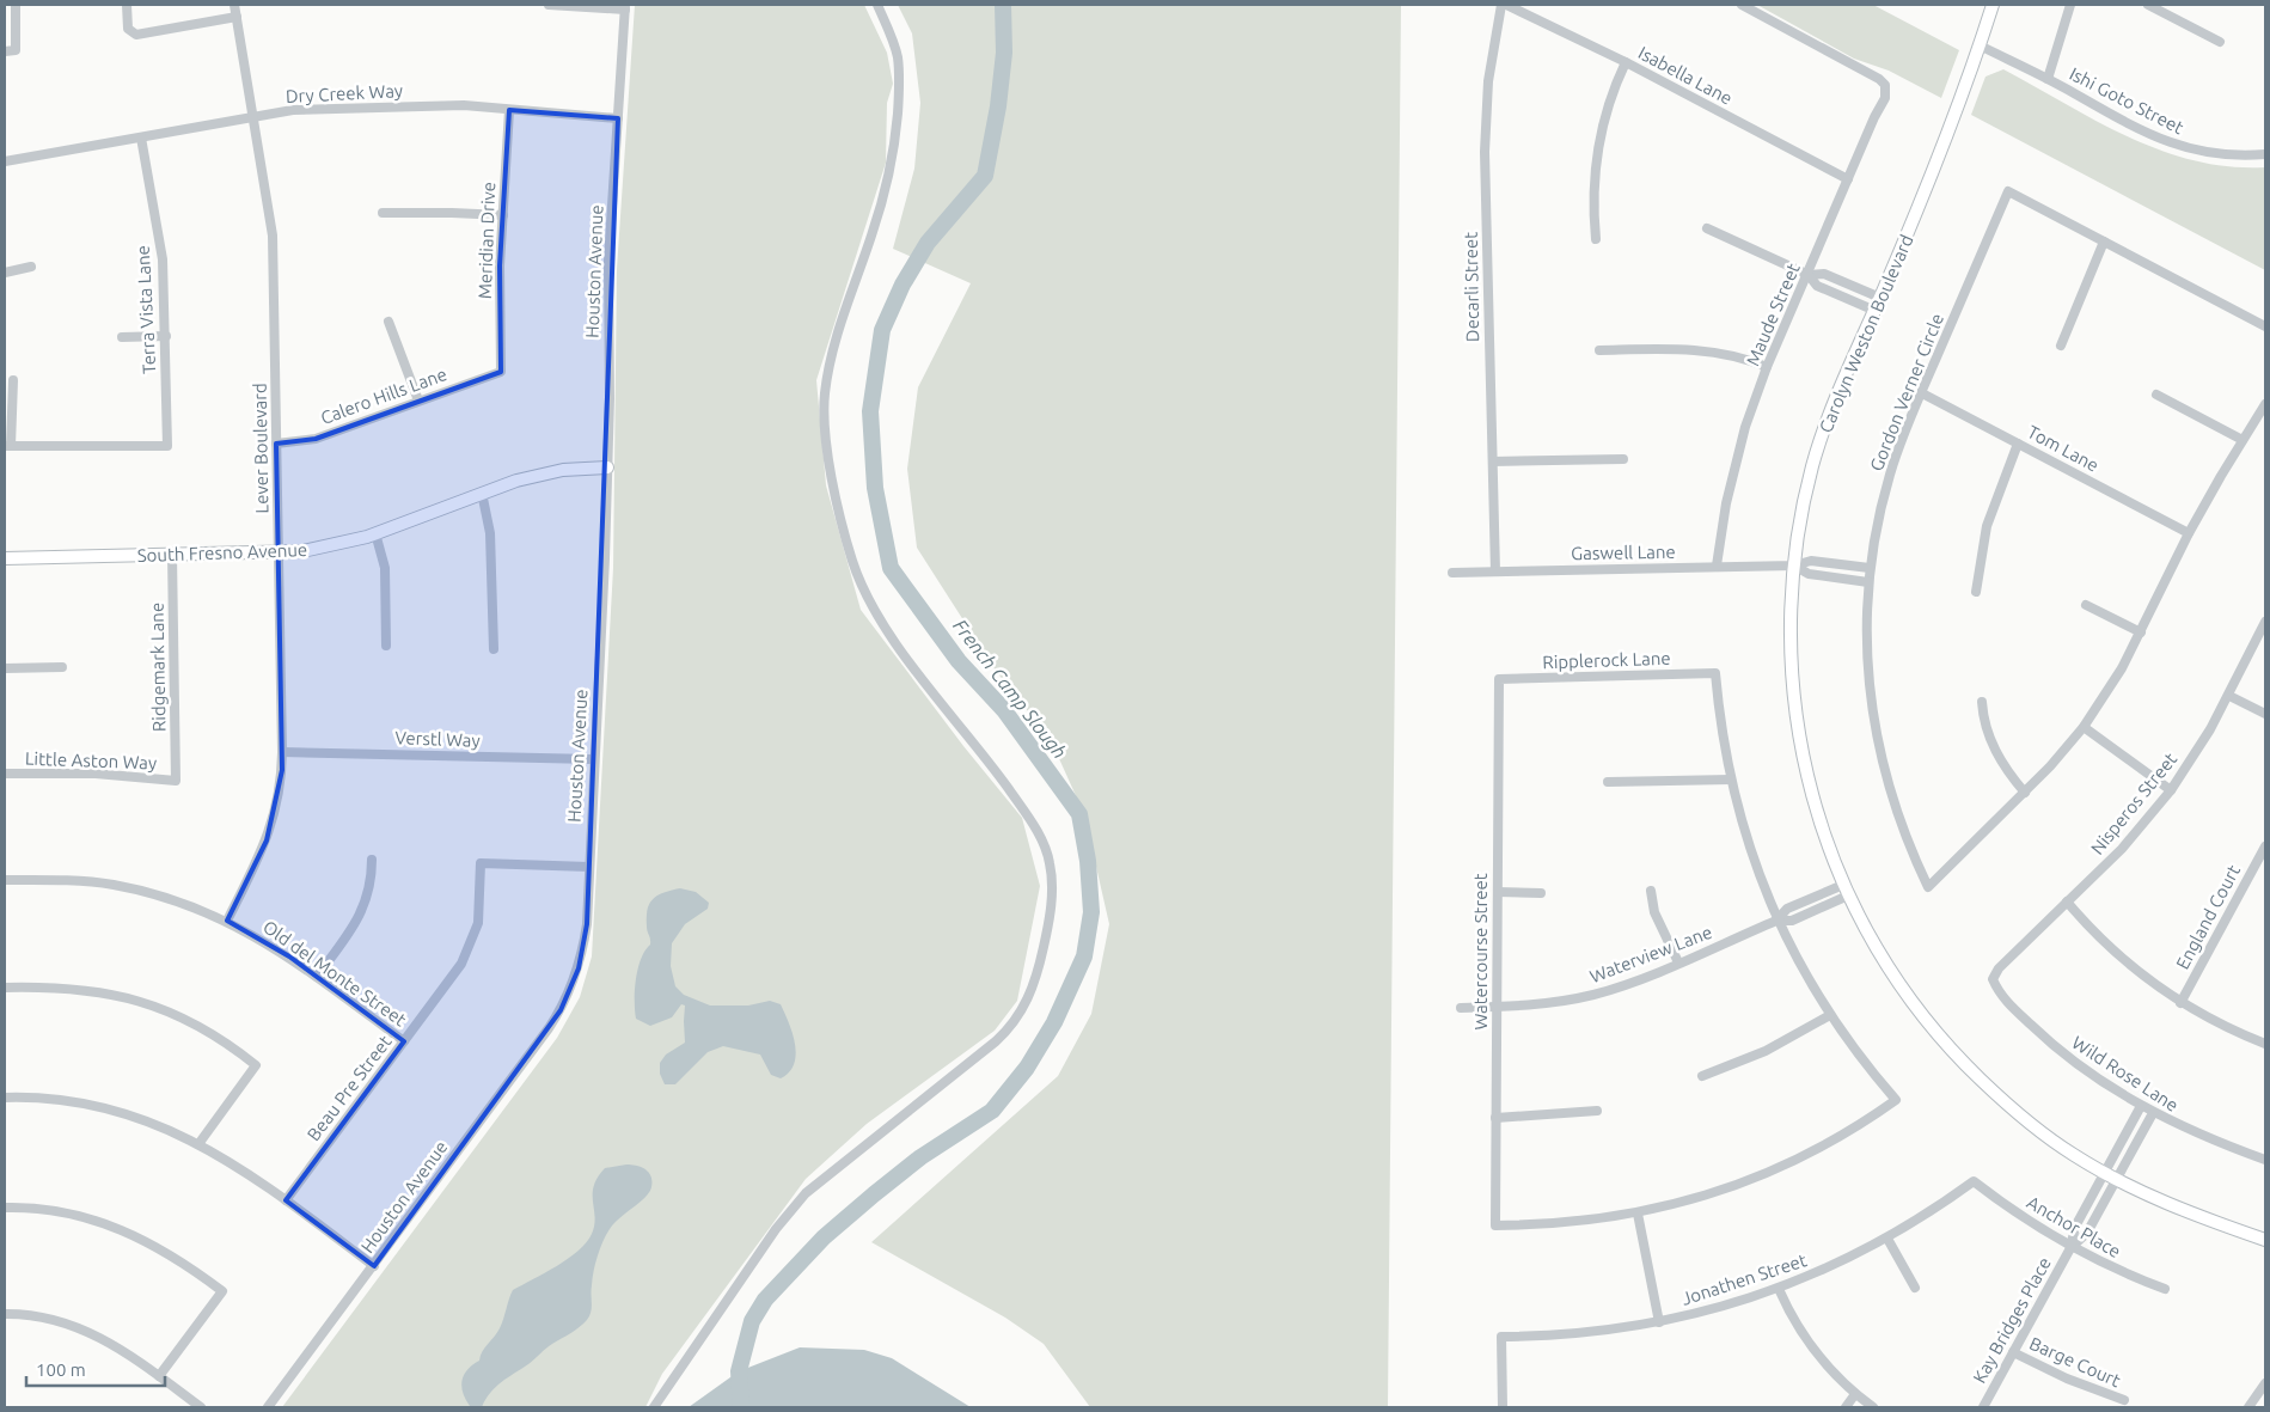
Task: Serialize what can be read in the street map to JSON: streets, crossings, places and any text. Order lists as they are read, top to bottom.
{
  "streets": {
    "street": [
      "Isabella Lane",
      "Dry Creek Way",
      "Ishi Goto Street",
      "Meridian Drive",
      "Houston Avenue",
      "Decarli Street",
      "Terra Vista Lane",
      "Maude Street",
      "Carolyn Weston Boulevard",
      "Gordon Verner Circle",
      "Calero Hills Lane",
      "Lever Boulevard",
      "Tom Lane",
      "South Fresno Avenue",
      "Gaswell Lane",
      "Ripplerock Lane",
      "Ridgemark Lane",
      "Verstl Way",
      "Little Aston Way",
      "Nisperos Street",
      "England Court",
      "Watercourse Street",
      "Waterview Lane",
      "Old del Monte Street",
      "Wild Rose Lane",
      "Beau Pre Street",
      "Anchor Place",
      "Jonathen Street",
      "Kay Bridges Place",
      "Barge Court"
    ]
  },
  "crossings": [
    ["Isabella Lane", "Maude Street"],
    ["Dry Creek Way", "Meridian Drive"],
    ["Dry Creek Way", "Houston Avenue"],
    ["Dry Creek Way", "Terra Vista Lane"],
    ["Dry Creek Way", "Lever Boulevard"],
    ["Ishi Goto Street", "Carolyn Weston Boulevard"],
    ["Meridian Drive", "Calero Hills Lane"],
    ["Houston Avenue", "South Fresno Avenue"],
    ["Houston Avenue", "Verstl Way"],
    ["Houston Avenue", "Beau Pre Street"],
    ["Decarli Street", "Gaswell Lane"],
    ["Maude Street", "Gaswell Lane"],
    ["Carolyn Weston Boulevard", "Gaswell Lane"],
    ["Carolyn Weston Boulevard", "Waterview Lane"],
    ["Carolyn Weston Boulevard", "Kay Bridges Place"],
    ["Gordon Verner Circle", "Tom Lane"],
    ["Gordon Verner Circle", "Gaswell Lane"],
    ["Calero Hills Lane", "Lever Boulevard"],
    ["Lever Boulevard", "South Fresno Avenue"],
    ["Lever Boulevard", "Verstl Way"],
    ["Lever Boulevard", "Old del Monte Street"],
    ["South Fresno Avenue", "Ridgemark Lane"],
    ["Ripplerock Lane", "Watercourse Street"],
    ["Ridgemark Lane", "Little Aston Way"],
    ["Nisperos Street", "Wild Rose Lane"],
    ["Watercourse Street", "Waterview Lane"],
    ["Old del Monte Street", "Beau Pre Street"],
    ["Wild Rose Lane", "Kay Bridges Place"],
    ["Anchor Place", "Jonathen Street"],
    ["Anchor Place", "Kay Bridges Place"],
    ["Kay Bridges Place", "Barge Court"]
  ],
  "water": ["French Camp Slough"],
  "scale_bar": "100 m"
}
